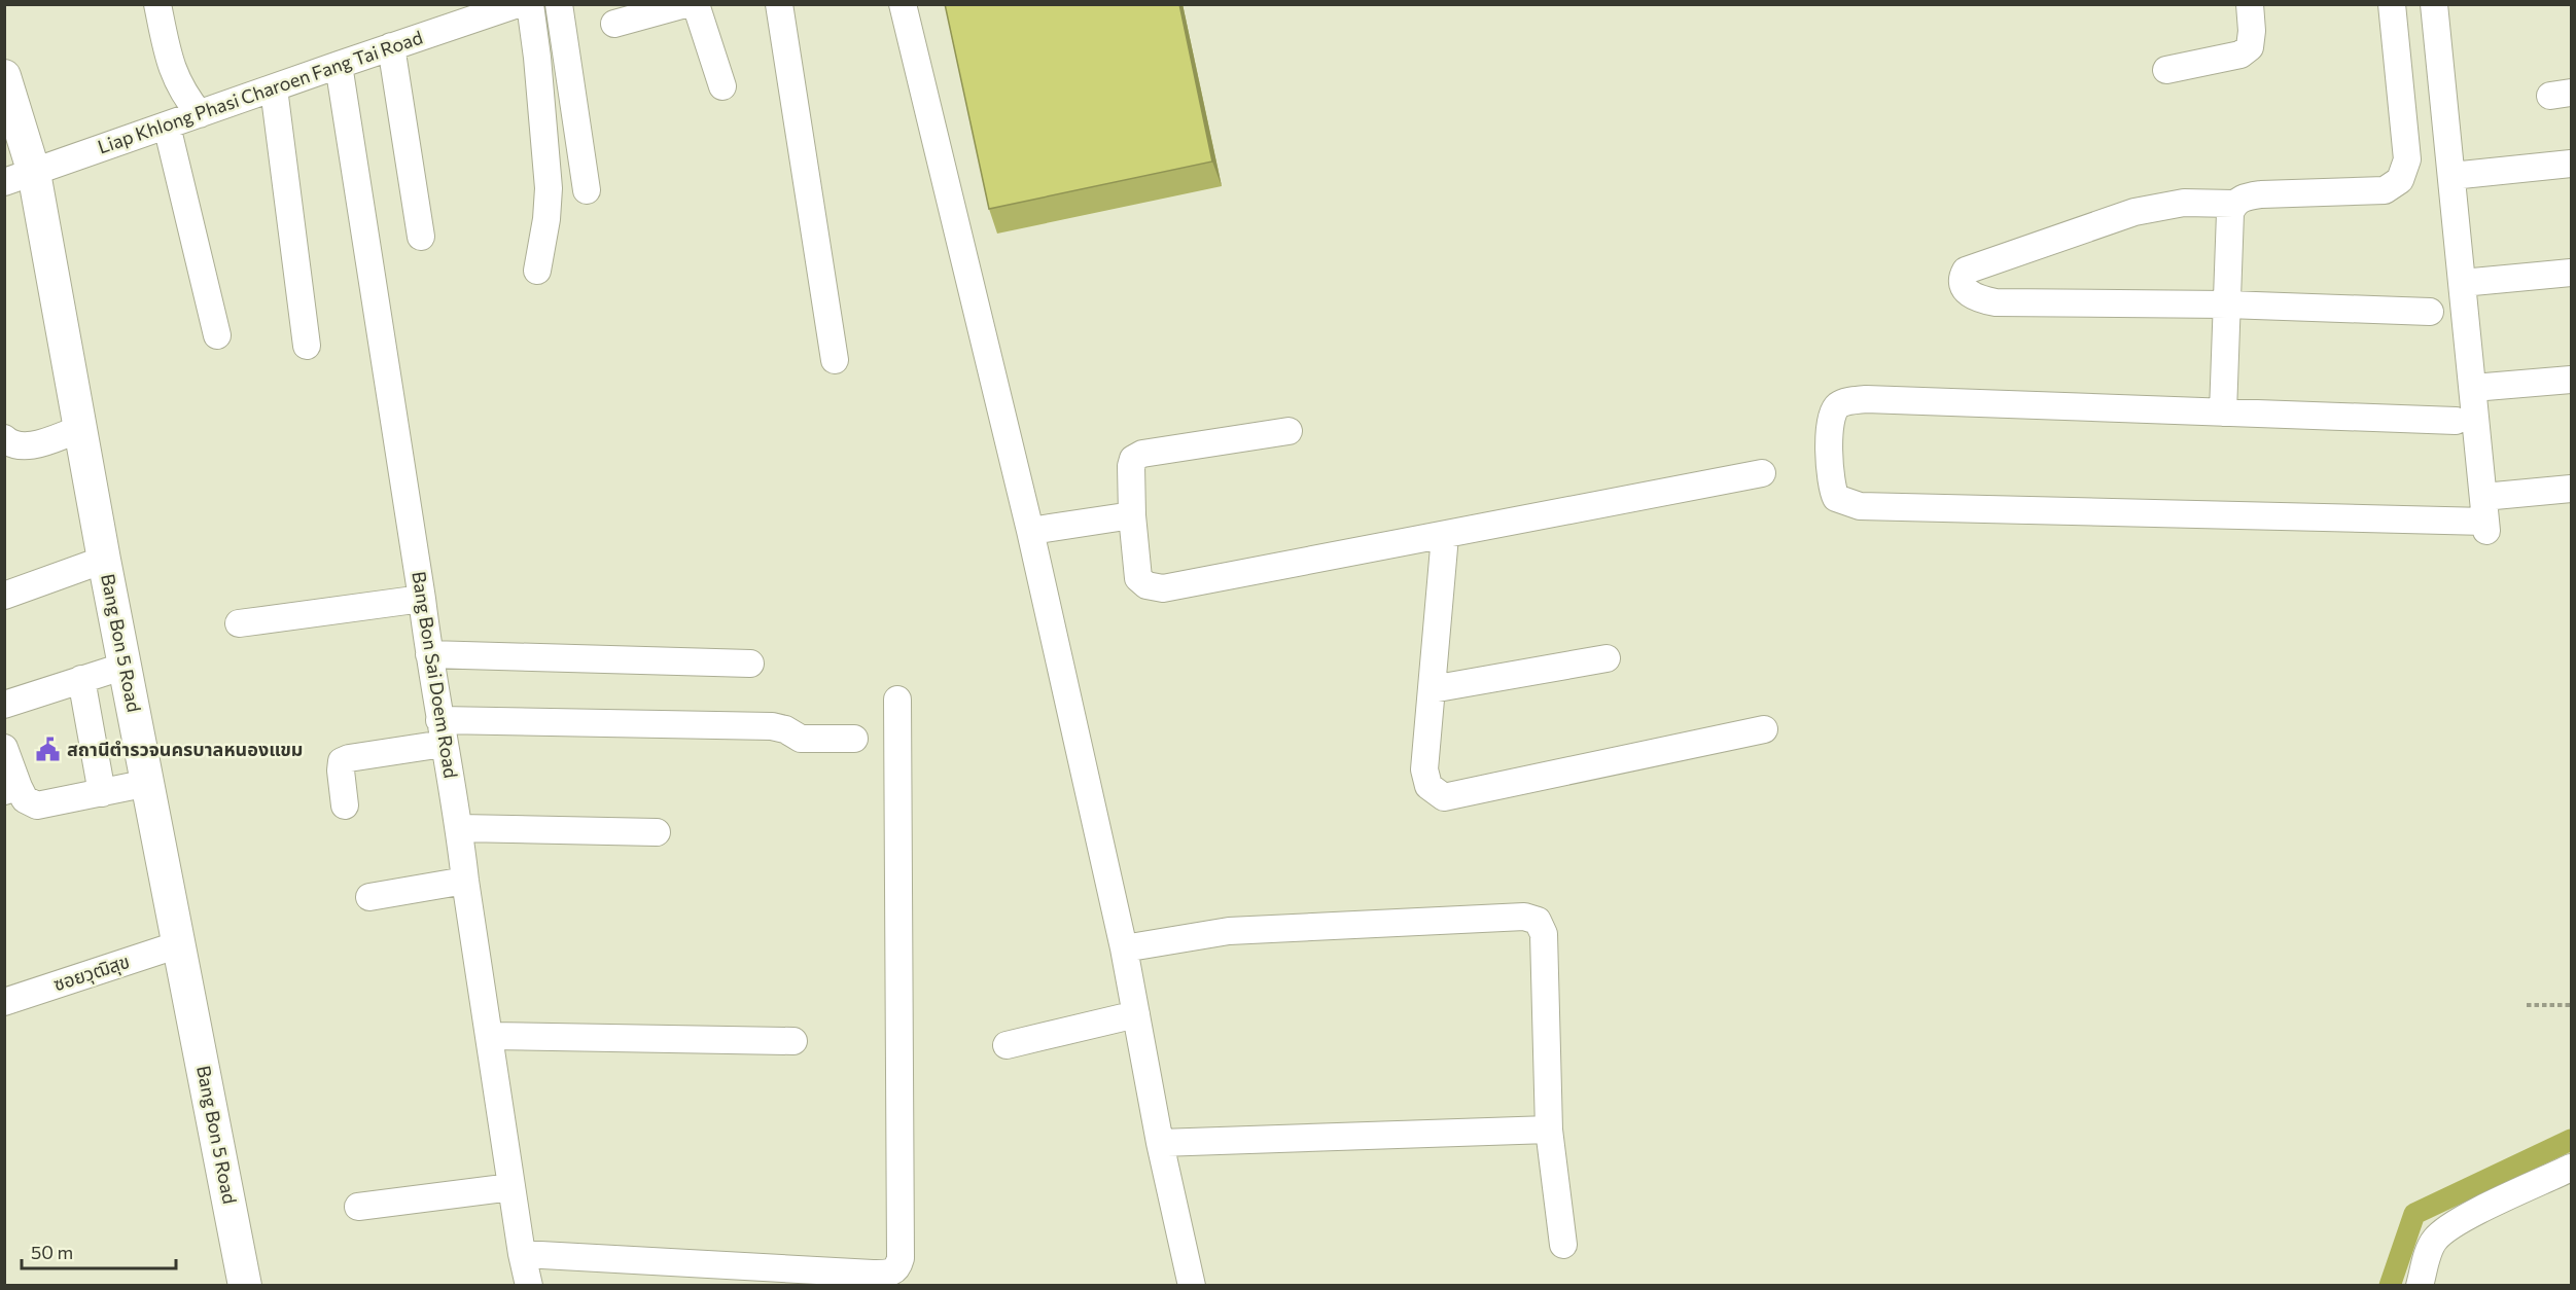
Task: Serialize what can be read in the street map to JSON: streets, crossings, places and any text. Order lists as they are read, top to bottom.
{
  "streets": {
    "main road": ["Bang Bon 5 Road"],
    "street": ["Liap Khlong Phasi Charoen Fang Tai Road", "Bang Bon Sai Doem Road", "ซอยวุฒิสุข"]
  },
  "crossings": [
    ["Liap Khlong Phasi Charoen Fang Tai Road", "Bang Bon 5 Road"],
    ["Liap Khlong Phasi Charoen Fang Tai Road", "Bang Bon Sai Doem Road"],
    ["Bang Bon 5 Road", "ซอยวุฒิสุข"]
  ],
  "places": {
    "public building": ["สถานีตำรวจนครบาลหนองแขม"]
  },
  "scale_bar": "50 m"
}
